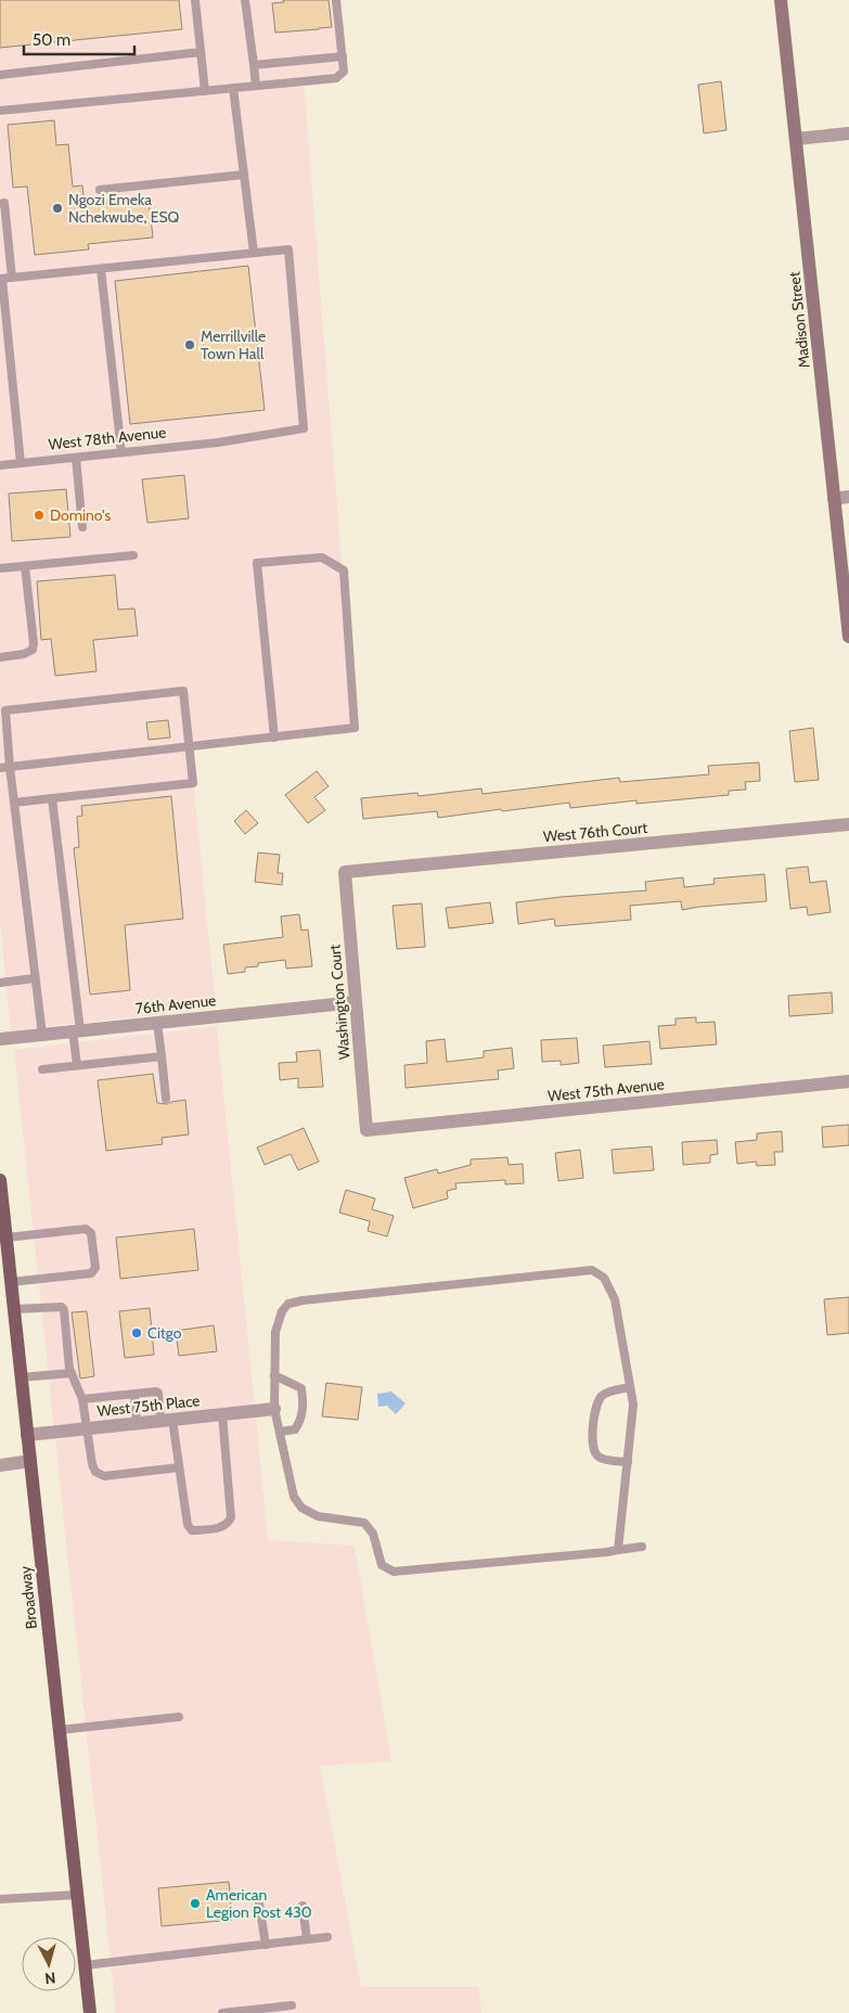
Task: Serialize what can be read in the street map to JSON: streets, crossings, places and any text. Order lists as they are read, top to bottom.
{
  "streets": {
    "main road": ["Broadway"],
    "street": [
      "Madison Street",
      "West 76th Court",
      "Washington Court",
      "76th Avenue",
      "West 75th Avenue",
      "West 75th Place"
    ],
    "lane": ["West 78th Avenue"]
  },
  "crossings": [
    ["West 76th Court", "Washington Court"],
    ["Washington Court", "76th Avenue"],
    ["Washington Court", "West 75th Avenue"],
    ["West 75th Place", "Broadway"]
  ],
  "places": [
    "Ngozi Emeka Nchekwube, ESQ",
    "Merrillville Town Hall",
    "Domino's",
    "Citgo",
    "American Legion Post 430"
  ],
  "scale_bar": "50 m",
  "north": "bottom"
}
